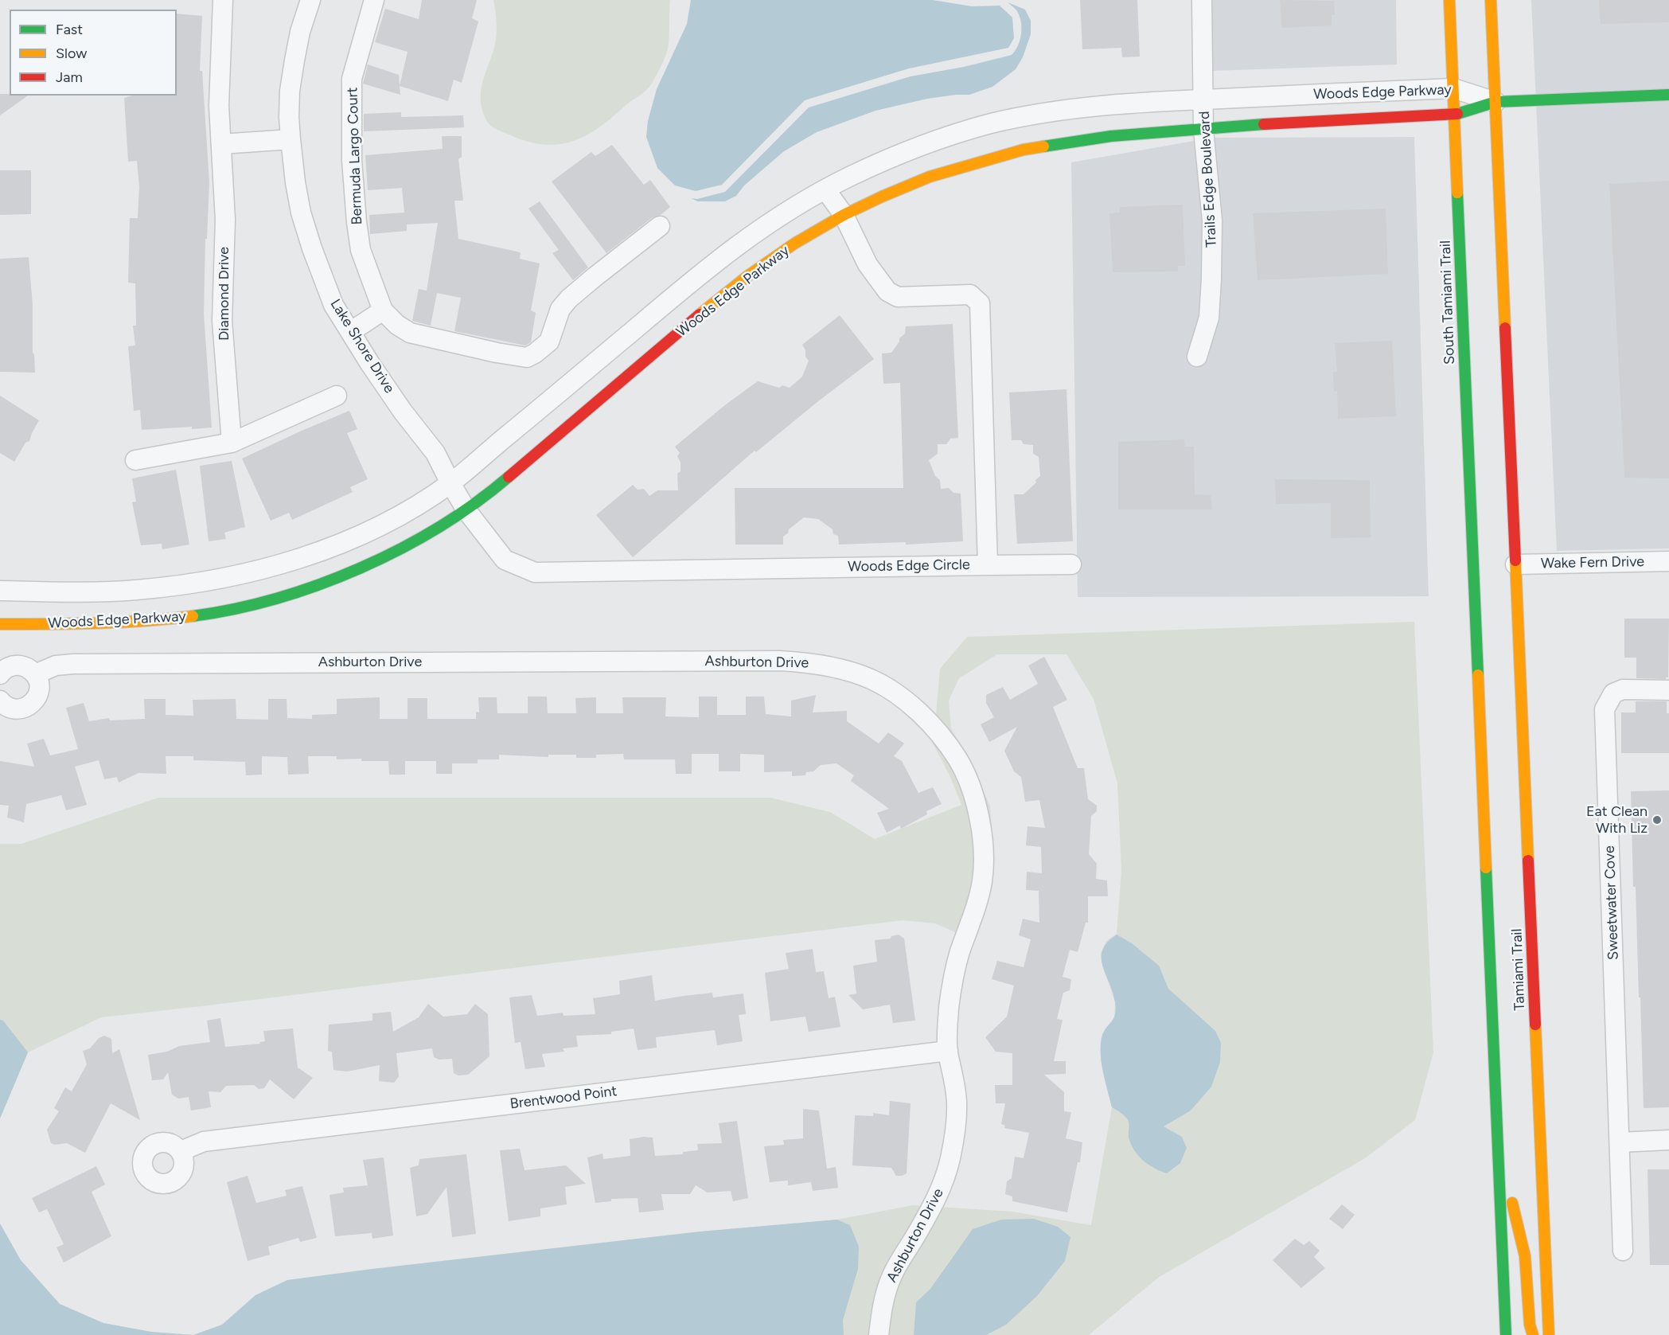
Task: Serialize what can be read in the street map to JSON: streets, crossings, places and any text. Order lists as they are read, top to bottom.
{
  "streets": {
    "main road": ["Woods Edge Parkway", "South Tamiami Trail", "Tamiami Trail"],
    "street": [
      "Bermuda Largo Court",
      "Trails Edge Boulevard",
      "Diamond Drive",
      "Lake Shore Drive",
      "Wake Fern Drive",
      "Woods Edge Circle",
      "Ashburton Drive",
      "Sweetwater Cove",
      "Brentwood Point"
    ]
  },
  "crossings": [
    ["Woods Edge Parkway", "Trails Edge Boulevard"],
    ["Woods Edge Parkway", "South Tamiami Trail"],
    ["Woods Edge Parkway", "Lake Shore Drive"],
    ["Woods Edge Parkway", "Woods Edge Circle"],
    ["South Tamiami Trail", "Tamiami Trail"],
    ["Lake Shore Drive", "Woods Edge Circle"],
    ["Wake Fern Drive", "Tamiami Trail"],
    ["Ashburton Drive", "Brentwood Point"]
  ],
  "places": ["Eat Clean With Liz"],
  "legend": ["Fast", "Slow", "Jam"]
}
